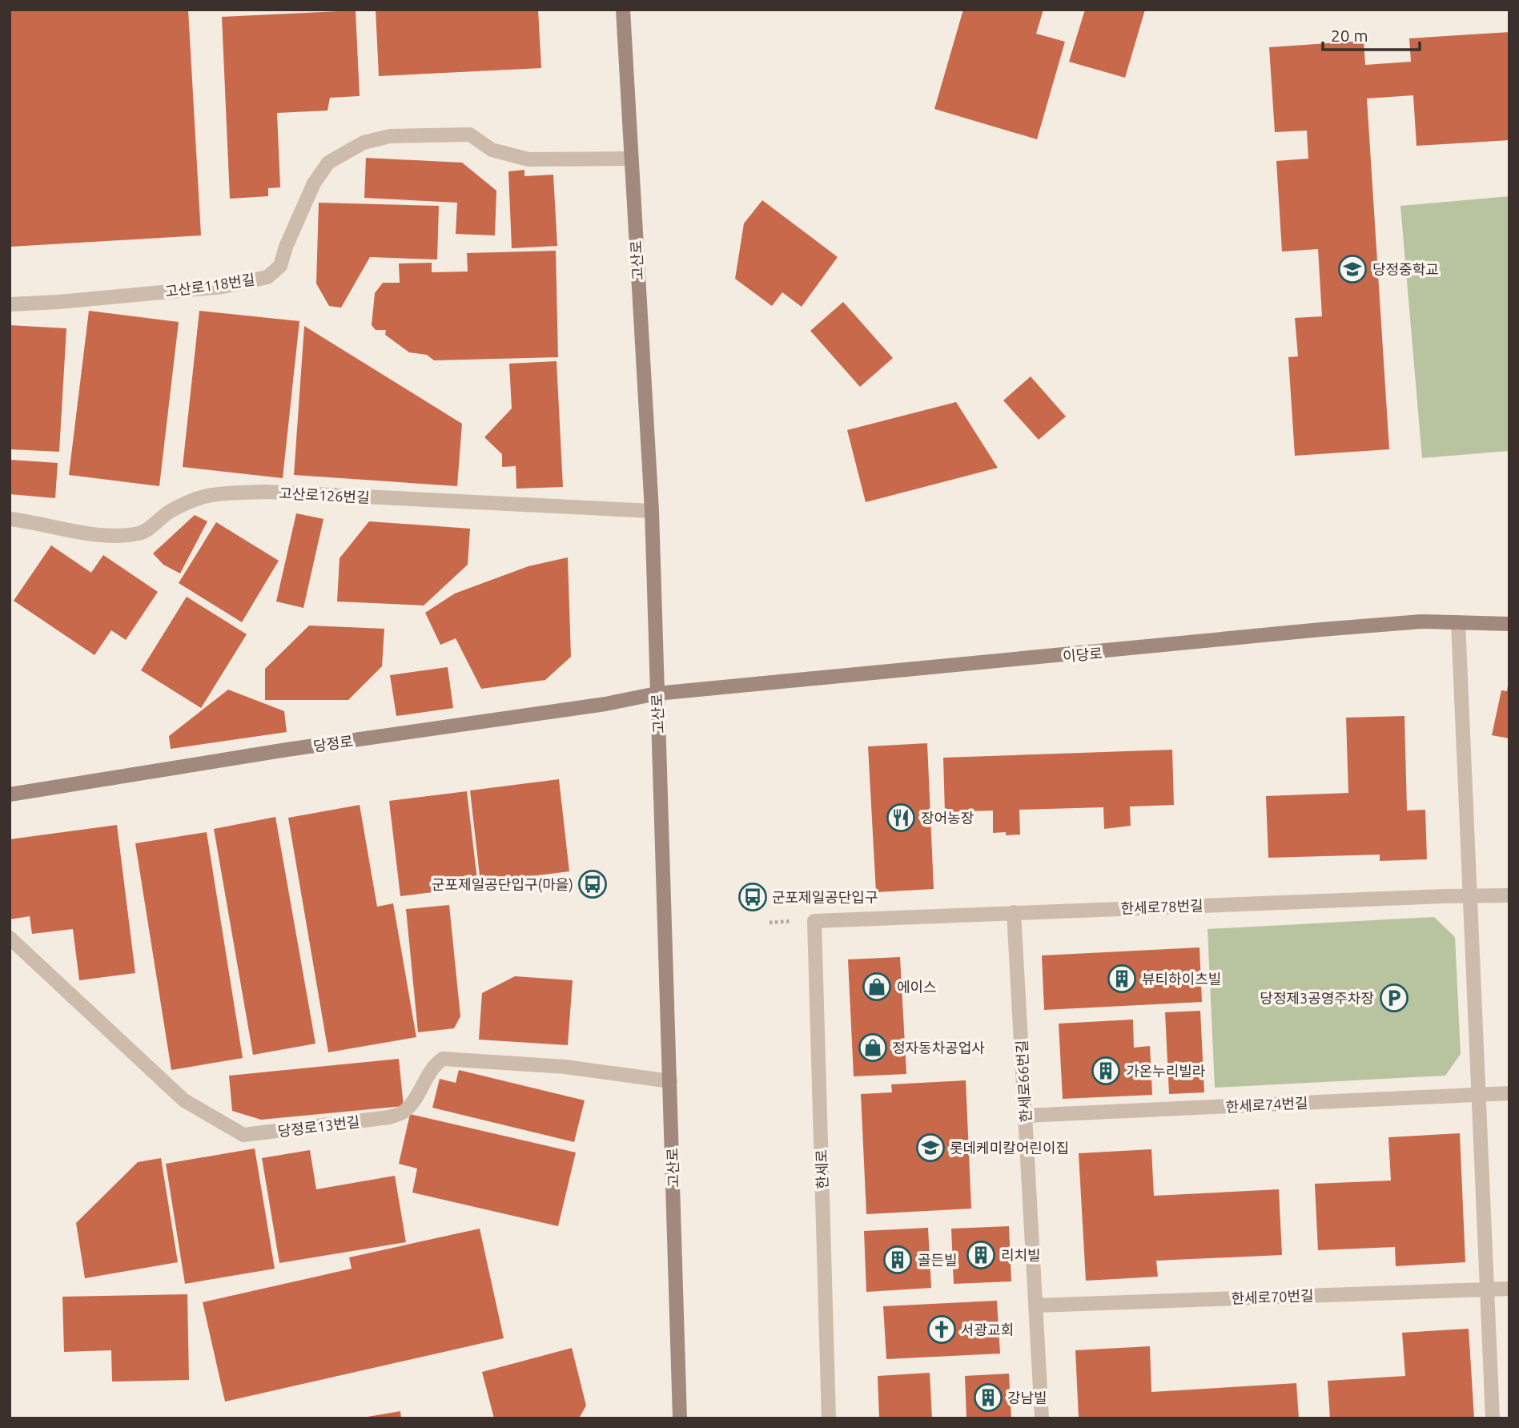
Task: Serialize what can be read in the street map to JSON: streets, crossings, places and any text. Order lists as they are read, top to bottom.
{
  "streets": {
    "street": [
      "고산로",
      "고산로118번길",
      "고산로126번길",
      "이당로",
      "당정로",
      "한세로78번길",
      "한세로66번길",
      "한세로74번길",
      "당정로13번길",
      "한세로",
      "한세로70번길"
    ]
  },
  "crossings": [
    ["고산로", "고산로118번길"],
    ["고산로", "고산로126번길"],
    ["고산로", "이당로"],
    ["고산로", "당정로"],
    ["고산로", "당정로13번길"],
    ["이당로", "당정로"],
    ["한세로78번길", "한세로66번길"],
    ["한세로78번길", "한세로"],
    ["한세로66번길", "한세로74번길"],
    ["한세로66번길", "한세로70번길"]
  ],
  "places": {
    "school or university": ["당정중학교", "롯데케미칼어린이집"],
    "restaurant": ["장어농장"],
    "bus stop": ["군포제일공단입구(마을)", "군포제일공단입구"],
    "building": [
      "뷰티하이츠빌",
      "가온누리빌라",
      "리치빌",
      "골든빌",
      "강남빌"
    ],
    "shop": ["에이스", "정자동차공업사"],
    "parking": ["당정제3공영주차장"],
    "church": ["서광교회"]
  },
  "scale_bar": "20 m"
}
